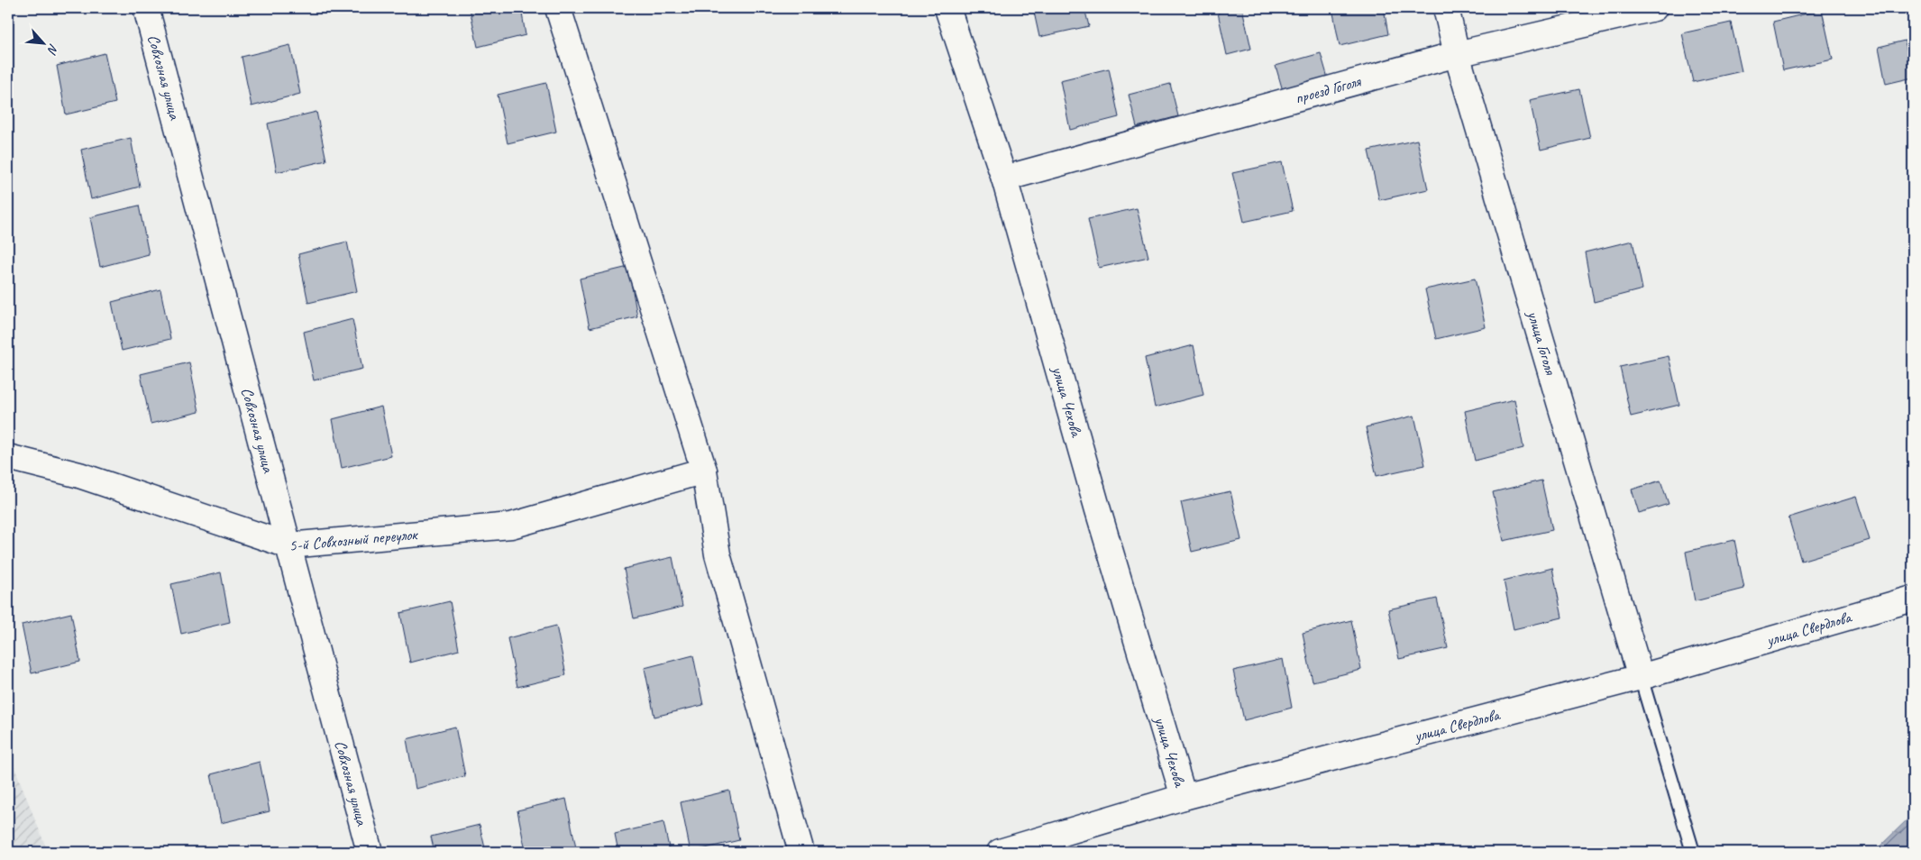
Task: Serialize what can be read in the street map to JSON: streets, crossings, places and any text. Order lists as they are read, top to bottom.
{
  "streets": {
    "street": [
      "Совхозная улица",
      "проезд Гоголя",
      "улица Гоголя",
      "улица Чехова",
      "5-й Совхозный переулок",
      "улица Свердлова"
    ]
  },
  "crossings": [
    ["Совхозная улица", "5-й Совхозный переулок"],
    ["проезд Гоголя", "улица Гоголя"],
    ["проезд Гоголя", "улица Чехова"],
    ["улица Гоголя", "улица Свердлова"],
    ["улица Чехова", "улица Свердлова"]
  ],
  "north": "bottom right"
}
